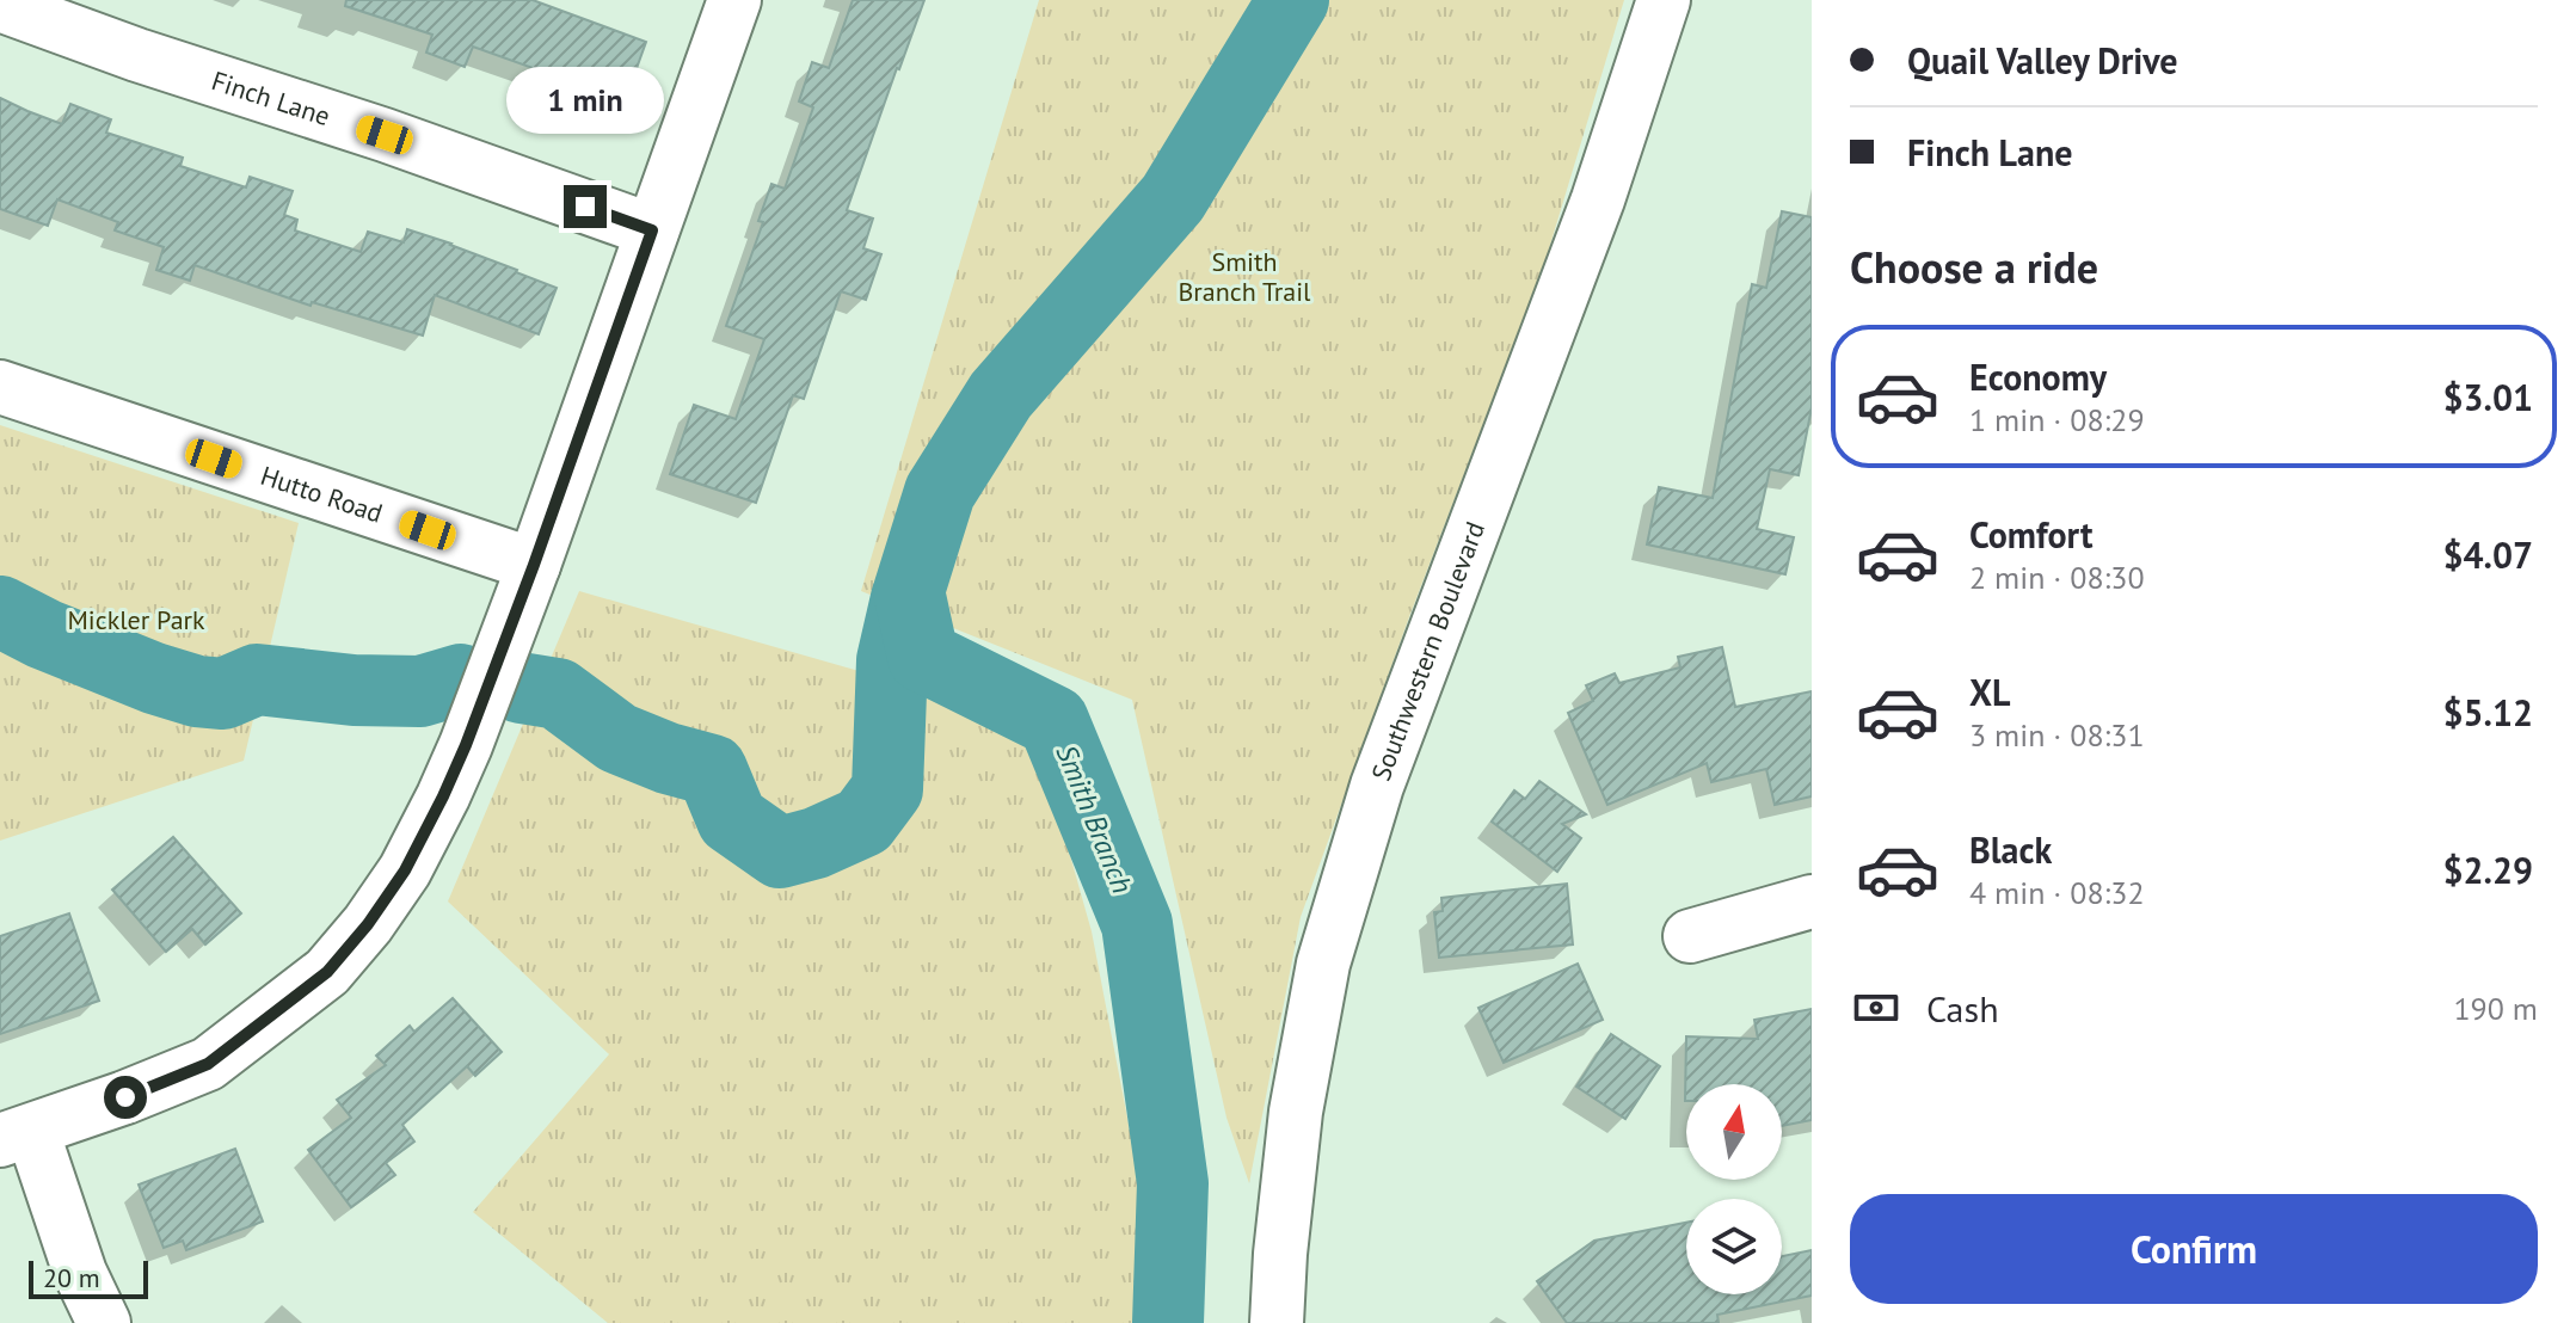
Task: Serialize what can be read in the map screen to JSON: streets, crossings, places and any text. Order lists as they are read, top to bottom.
{
  "streets": {
    "street": ["Finch Lane", "Hutto Road", "Southwestern Boulevard"]
  },
  "water": ["Smith Branch"],
  "parks": ["Smith Branch Trail", "Mickler Park"],
  "scale_bar": "20 m",
  "north": "top",
  "page": {
    "banner": ["Quail Valley Drive", "Finch Lane"],
    "bubble": "1 min",
    "heading": "Choose a ride",
    "list": [
      {
        "name": "Economy",
        "note": "1 min · 08:29",
        "value": "$3.01"
      },
      {
        "name": "Comfort",
        "note": "2 min · 08:30",
        "value": "$4.07"
      },
      {
        "name": "XL",
        "note": "3 min · 08:31",
        "value": "$5.12"
      },
      {
        "name": "Black",
        "note": "4 min · 08:32",
        "value": "$2.29"
      }
    ],
    "pay": ["Cash", "190 m"],
    "buttons": "Confirm",
    "scale": "20 m"
  }
}
